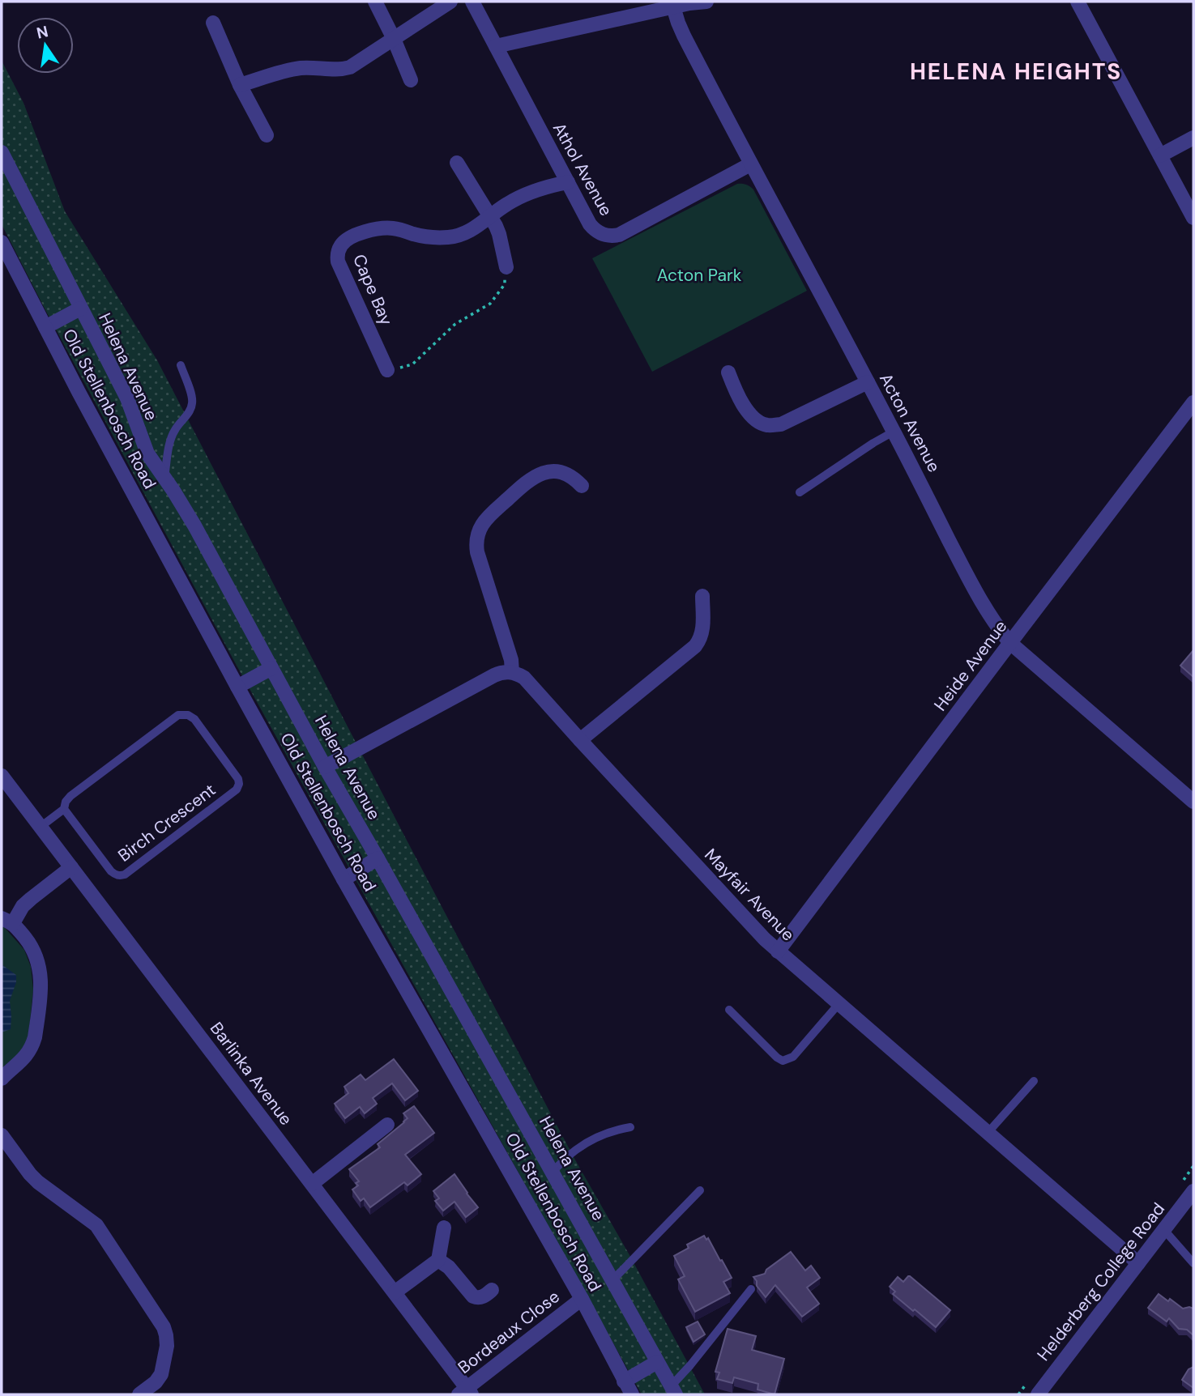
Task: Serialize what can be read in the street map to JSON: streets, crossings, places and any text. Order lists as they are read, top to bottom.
{
  "streets": {
    "street": [
      "Athol Avenue",
      "Cape Bay",
      "Helena Avenue",
      "Old Stellenbosch Road",
      "Acton Avenue",
      "Heide Avenue",
      "Mayfair Avenue",
      "Barlinka Avenue",
      "Helderberg College Road",
      "Bordeaux Close"
    ],
    "lane": ["Birch Crescent"]
  },
  "crossings": [
    ["Athol Avenue", "Cape Bay"],
    ["Athol Avenue", "Acton Avenue"],
    ["Old Stellenbosch Road", "Bordeaux Close"],
    ["Acton Avenue", "Heide Avenue"],
    ["Heide Avenue", "Mayfair Avenue"],
    ["Birch Crescent", "Barlinka Avenue"],
    ["Mayfair Avenue", "Helderberg College Road"],
    ["Barlinka Avenue", "Bordeaux Close"]
  ],
  "districts": ["HELENA HEIGHTS"],
  "parks": ["Acton Park"],
  "north": "top"
}
